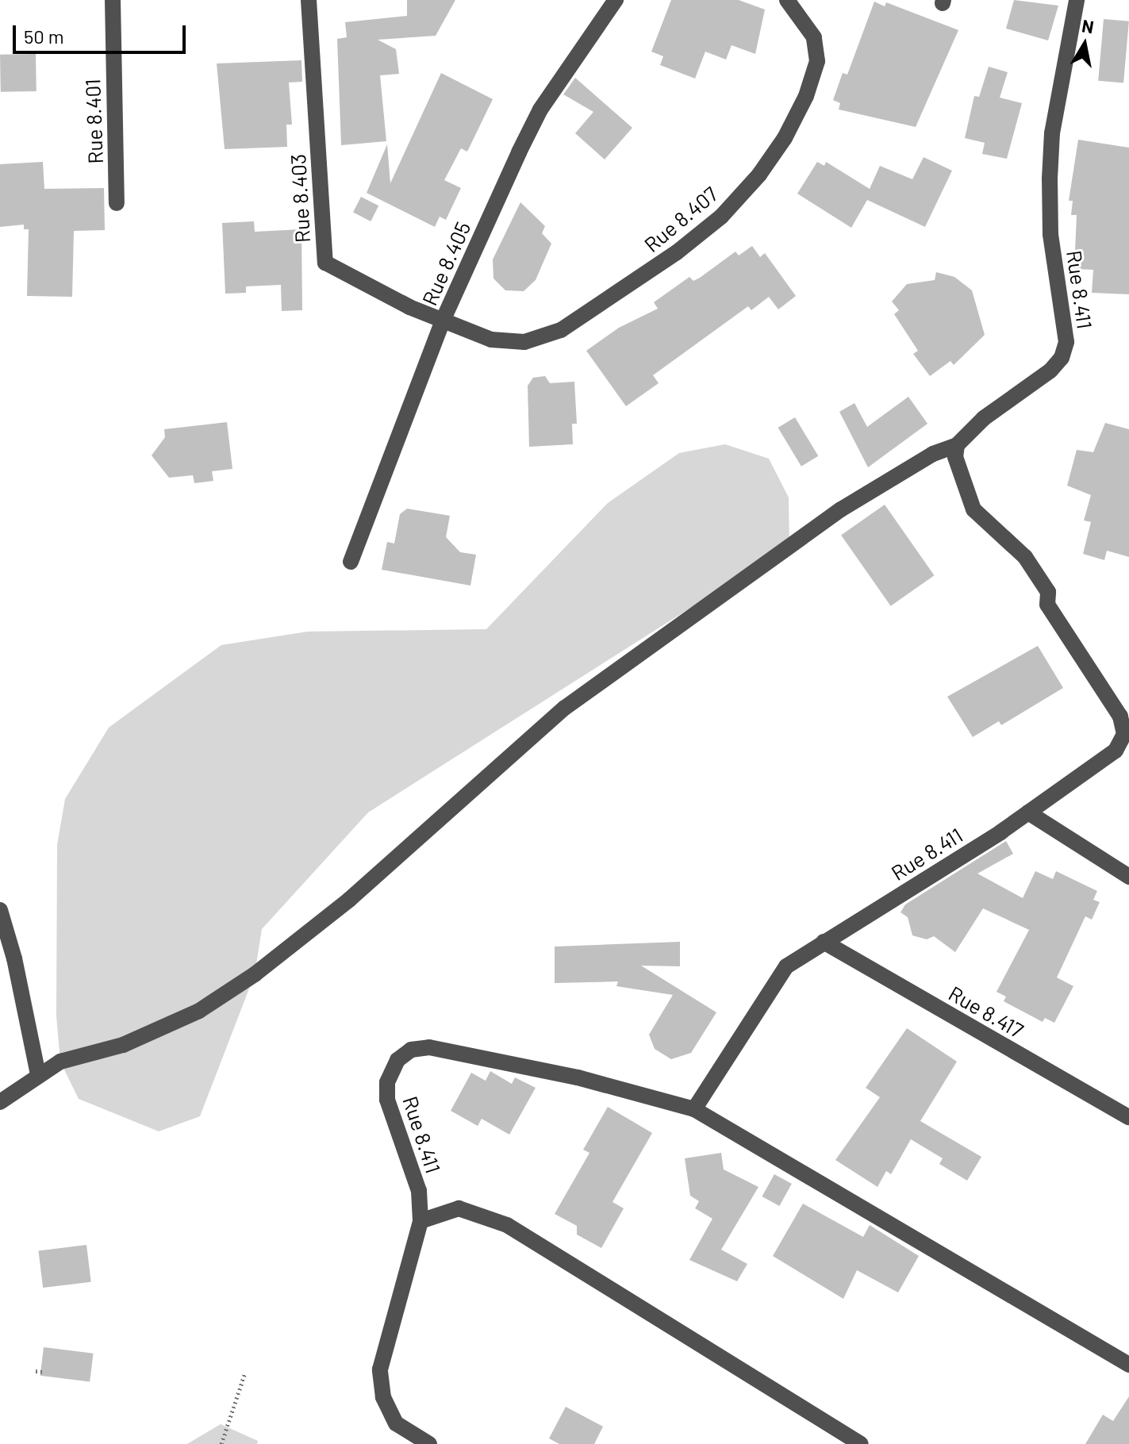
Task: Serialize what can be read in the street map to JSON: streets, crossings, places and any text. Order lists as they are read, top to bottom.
{
  "streets": {
    "street": [
      "Rue 8.401",
      "Rue 8.403",
      "Rue 8.407",
      "Rue 8.405",
      "Rue 8.411",
      "Rue 8.417"
    ]
  },
  "crossings": [
    ["Rue 8.403", "Rue 8.407"],
    ["Rue 8.403", "Rue 8.405"],
    ["Rue 8.407", "Rue 8.405"],
    ["Rue 8.411", "Rue 8.417"]
  ],
  "scale_bar": "50 m",
  "north": "top"
}
